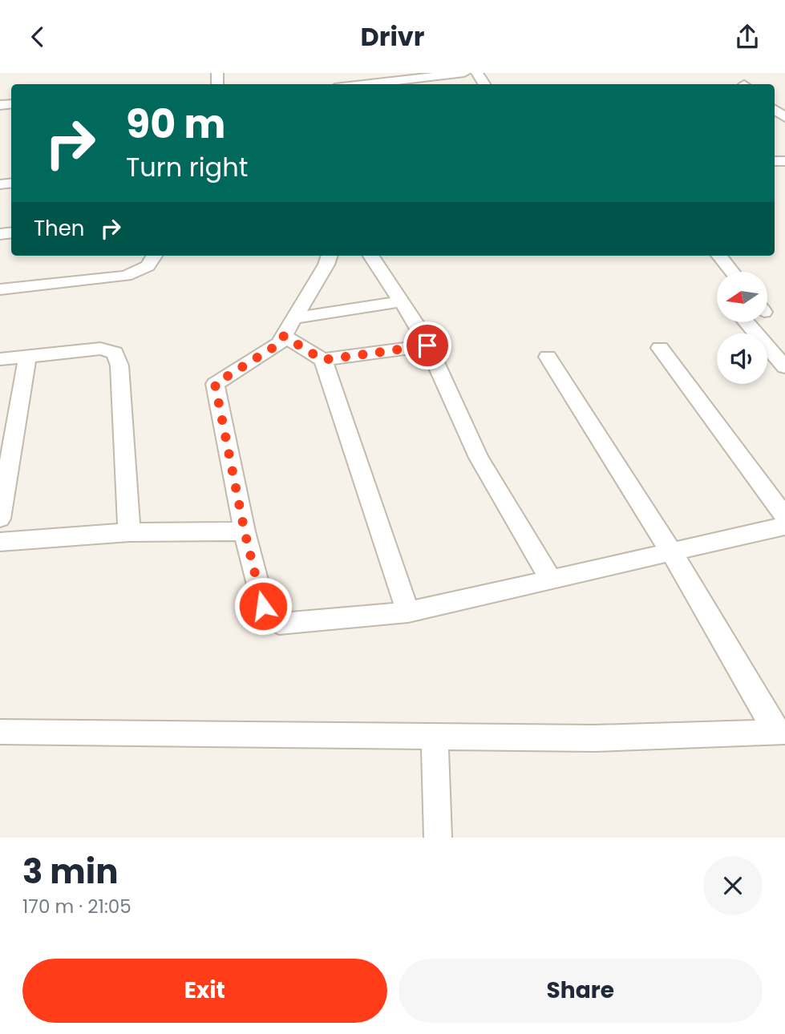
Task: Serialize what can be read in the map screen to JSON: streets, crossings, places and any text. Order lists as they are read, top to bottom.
{
  "north": "left",
  "page": {
    "header": "Drivr",
    "turn": ["90 m", "Turn right"],
    "then": "Then",
    "heading": ["3 min", "170 m · 21:05"],
    "buttons": ["Exit", "Share"]
  }
}
